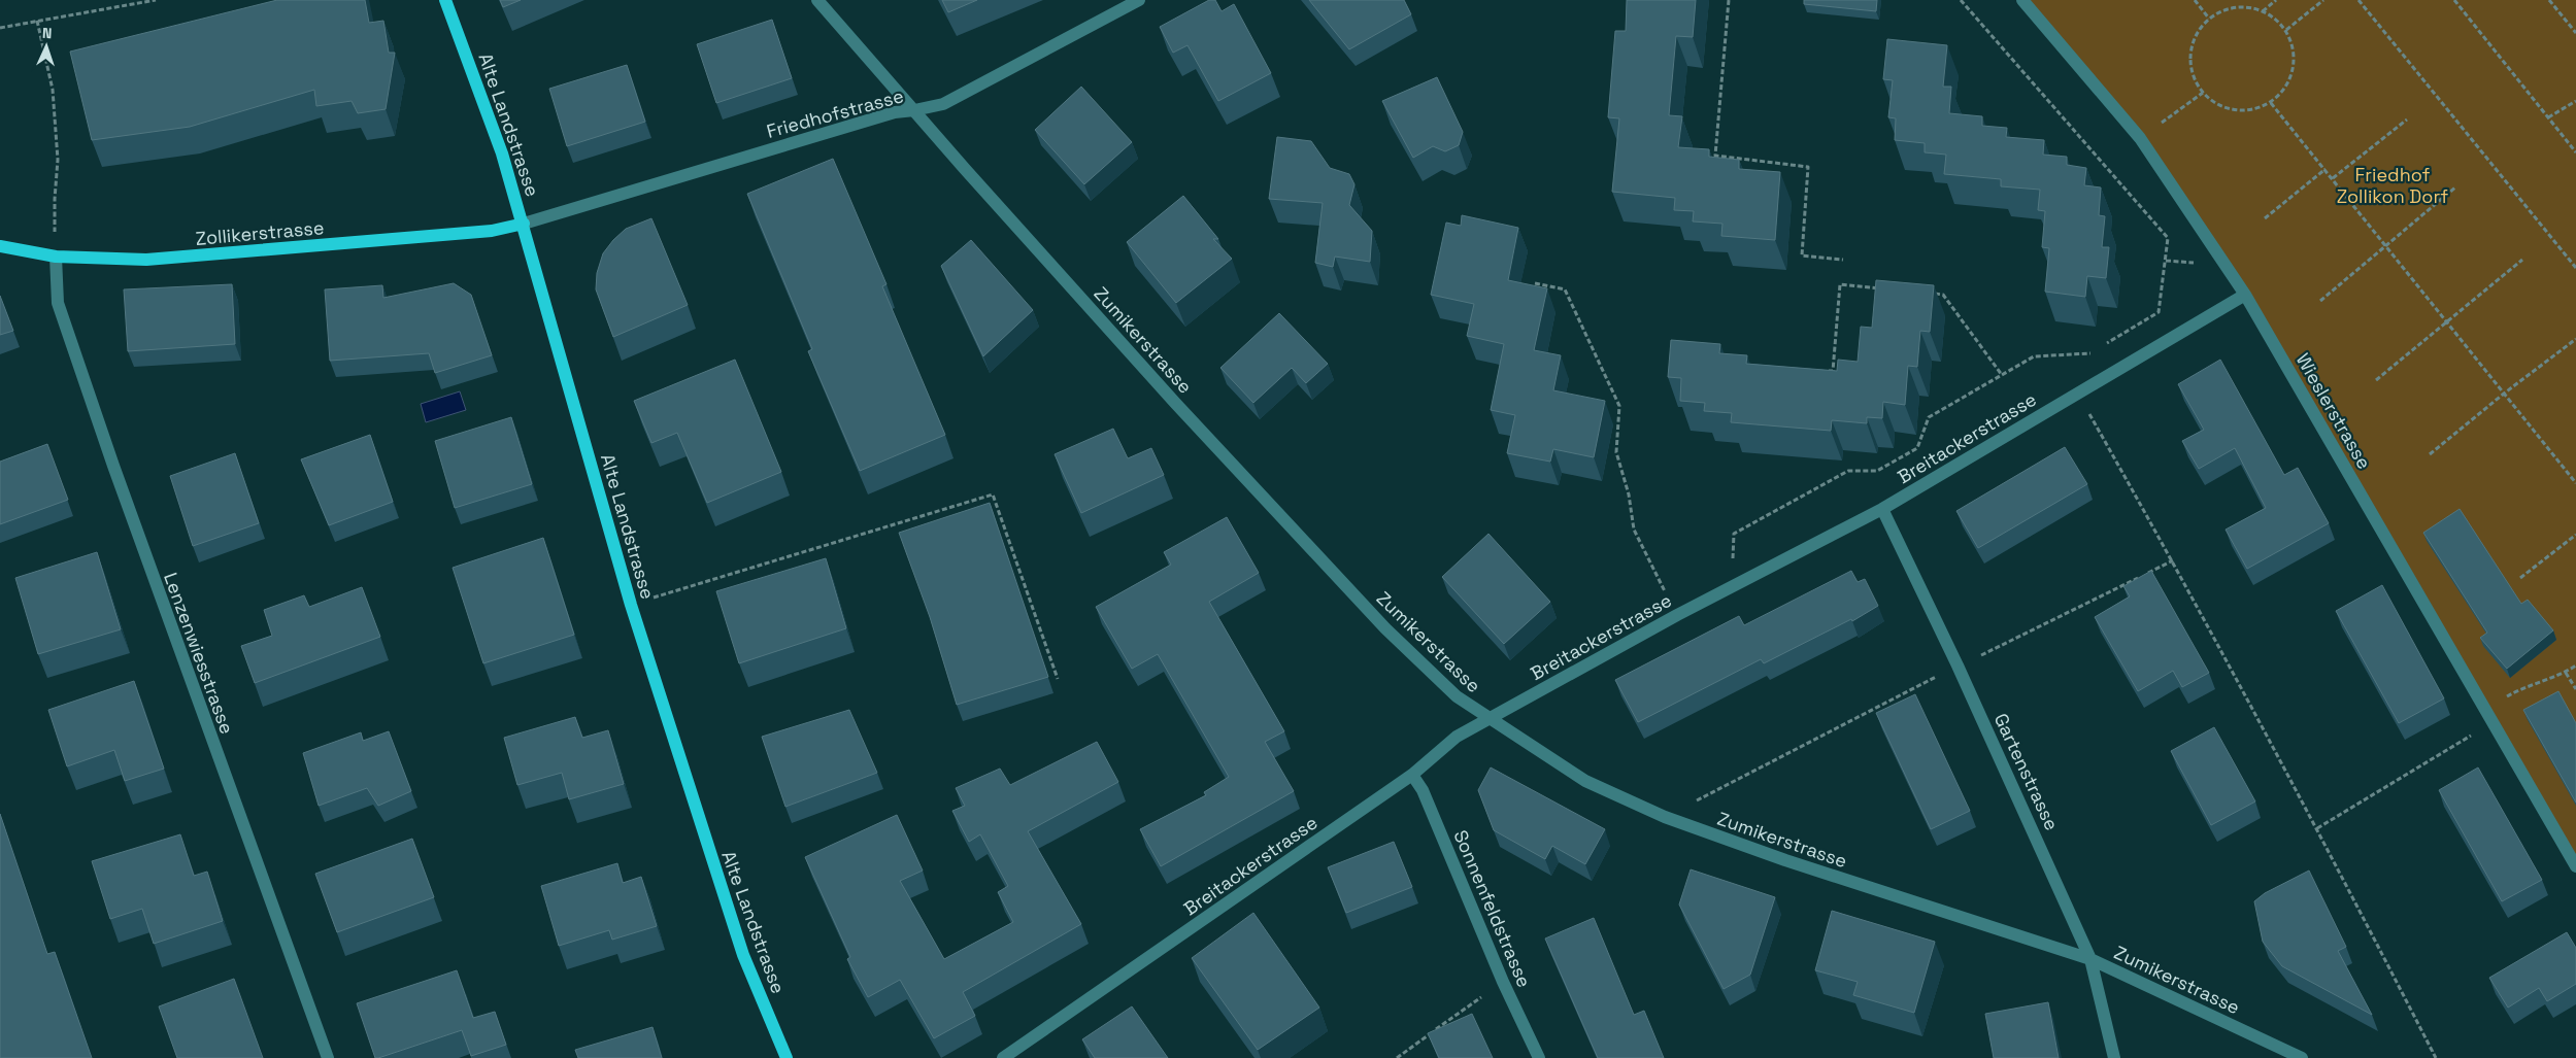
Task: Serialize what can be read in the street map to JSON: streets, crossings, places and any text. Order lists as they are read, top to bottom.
{
  "streets": {
    "main road": ["Alte Landstrasse", "Zollikerstrasse"],
    "street": [
      "Friedhofstrasse",
      "Zumikerstrasse",
      "Wieslerstrasse",
      "Breitackerstrasse",
      "Lenzenwiesstrasse",
      "Gartenstrasse",
      "Sonnenfeldstrasse"
    ]
  },
  "crossings": [
    ["Friedhofstrasse", "Alte Landstrasse"],
    ["Friedhofstrasse", "Zollikerstrasse"],
    ["Friedhofstrasse", "Zumikerstrasse"],
    ["Alte Landstrasse", "Zollikerstrasse"],
    ["Zollikerstrasse", "Lenzenwiesstrasse"],
    ["Zumikerstrasse", "Breitackerstrasse"],
    ["Zumikerstrasse", "Gartenstrasse"],
    ["Wieslerstrasse", "Breitackerstrasse"],
    ["Breitackerstrasse", "Gartenstrasse"],
    ["Breitackerstrasse", "Sonnenfeldstrasse"]
  ],
  "parks": ["Friedhof Zollikon Dorf"],
  "north": "top"
}
